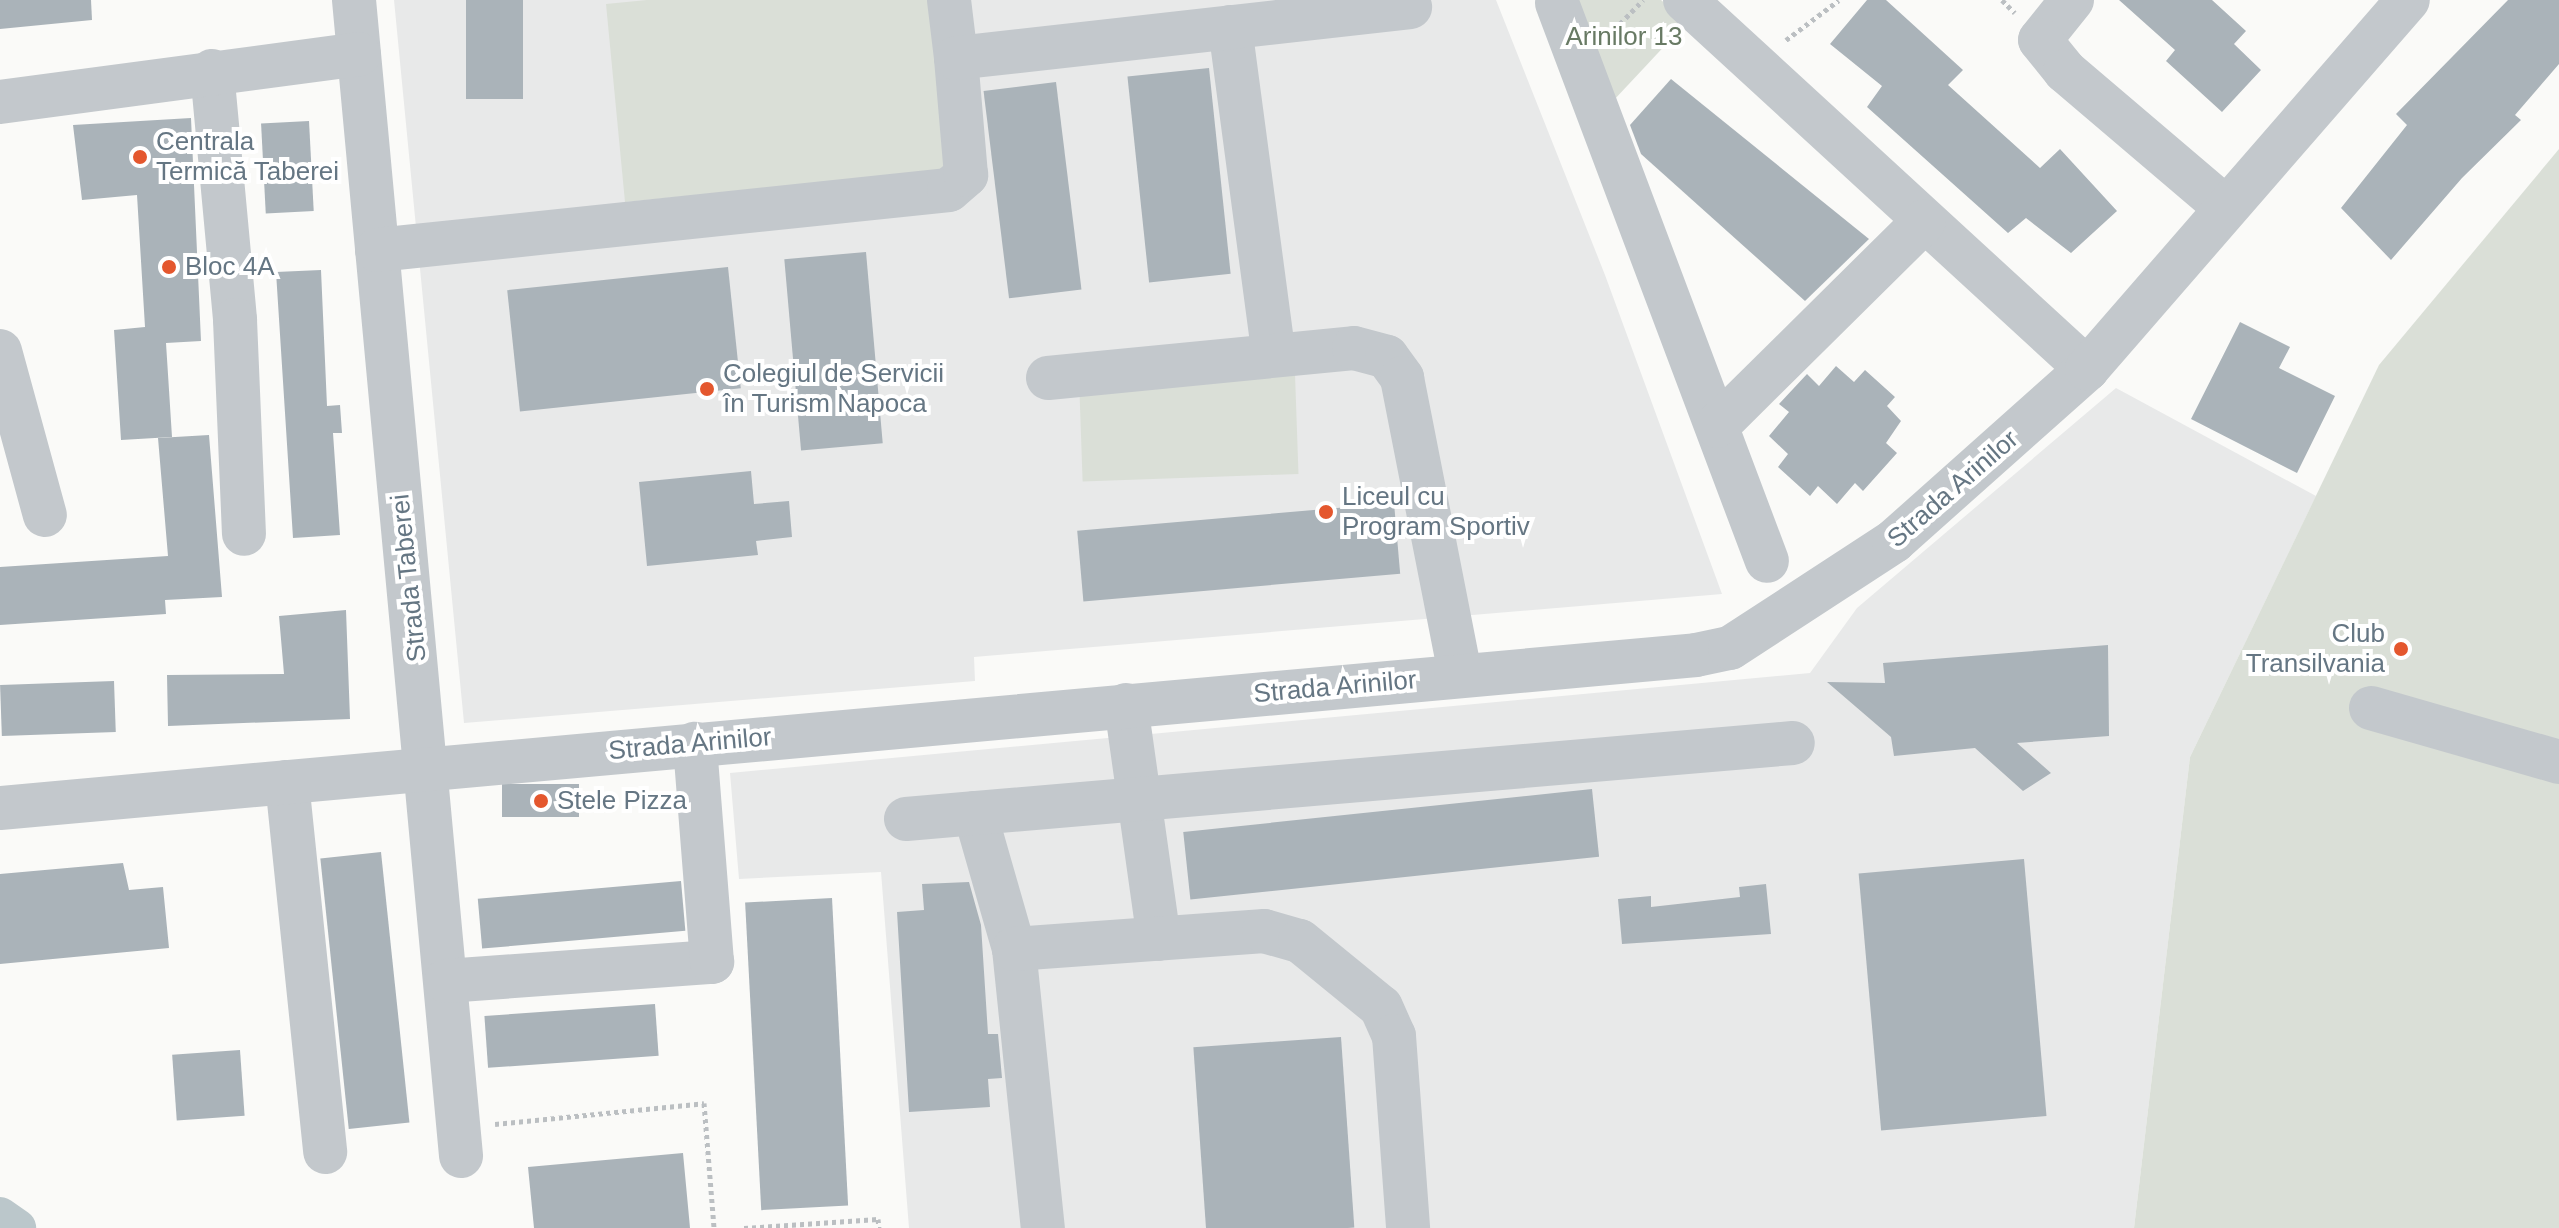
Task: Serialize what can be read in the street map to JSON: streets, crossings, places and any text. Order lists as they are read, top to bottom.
{
  "streets": {
    "street": ["Strada Arinilor", "Strada Taberei"]
  },
  "crossings": [
    ["Strada Arinilor", "Strada Taberei"]
  ],
  "parks": ["Arinilor 13"],
  "places": [
    "Centrala Termică Taberei",
    "Bloc 4A",
    "Colegiul de Servicii în Turism Napoca",
    "Liceul cu Program Sportiv",
    "Club Transilvania",
    "Stele Pizza"
  ]
}
